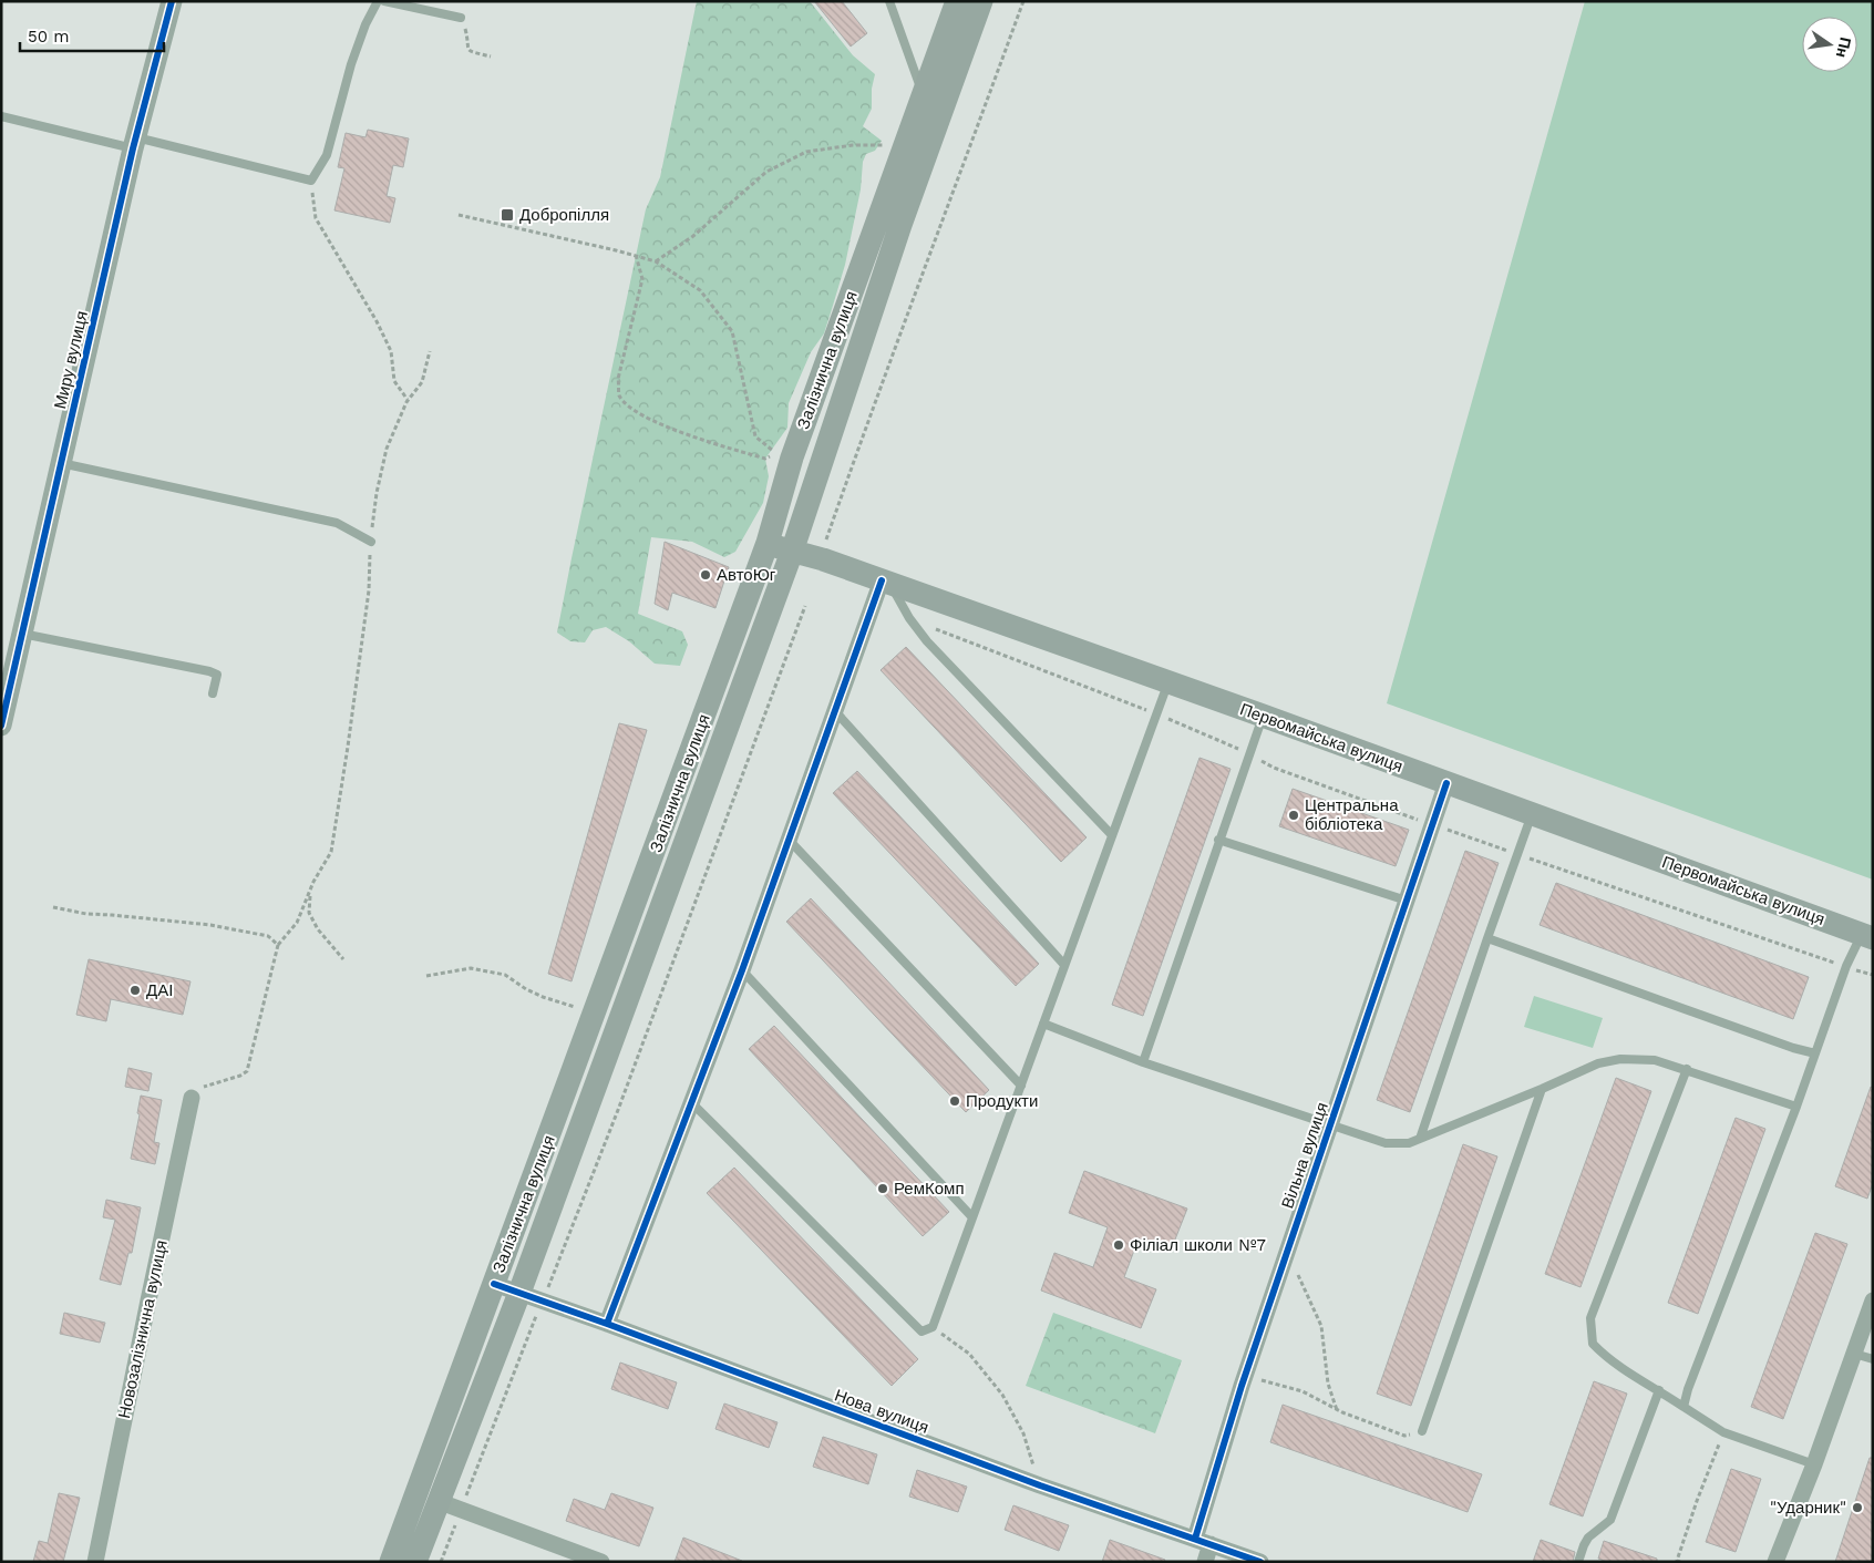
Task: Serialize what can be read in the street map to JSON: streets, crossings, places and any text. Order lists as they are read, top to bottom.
{
  "streets": {
    "main road": ["Залізнична вулиця", "Первомайська вулиця"],
    "street": [
      "Миру вулиця",
      "Вільна вулиця",
      "Новозалізнична вулиця",
      "Нова вулиця"
    ]
  },
  "crossings": [
    ["Залізнична вулиця", "Первомайська вулиця"],
    ["Залізнична вулиця", "Нова вулиця"],
    ["Первомайська вулиця", "Вільна вулиця"],
    ["Вільна вулиця", "Нова вулиця"]
  ],
  "places": {
    "transit": ["Добропілля"],
    "other": [
      "АвтоЮг",
      "Центральна бібліотека",
      "ДАІ",
      "Продукти",
      "РемКомп",
      "Філіал школи №7",
      "\"Ударник\""
    ]
  },
  "scale_bar": "50 m",
  "north": "right"
}
